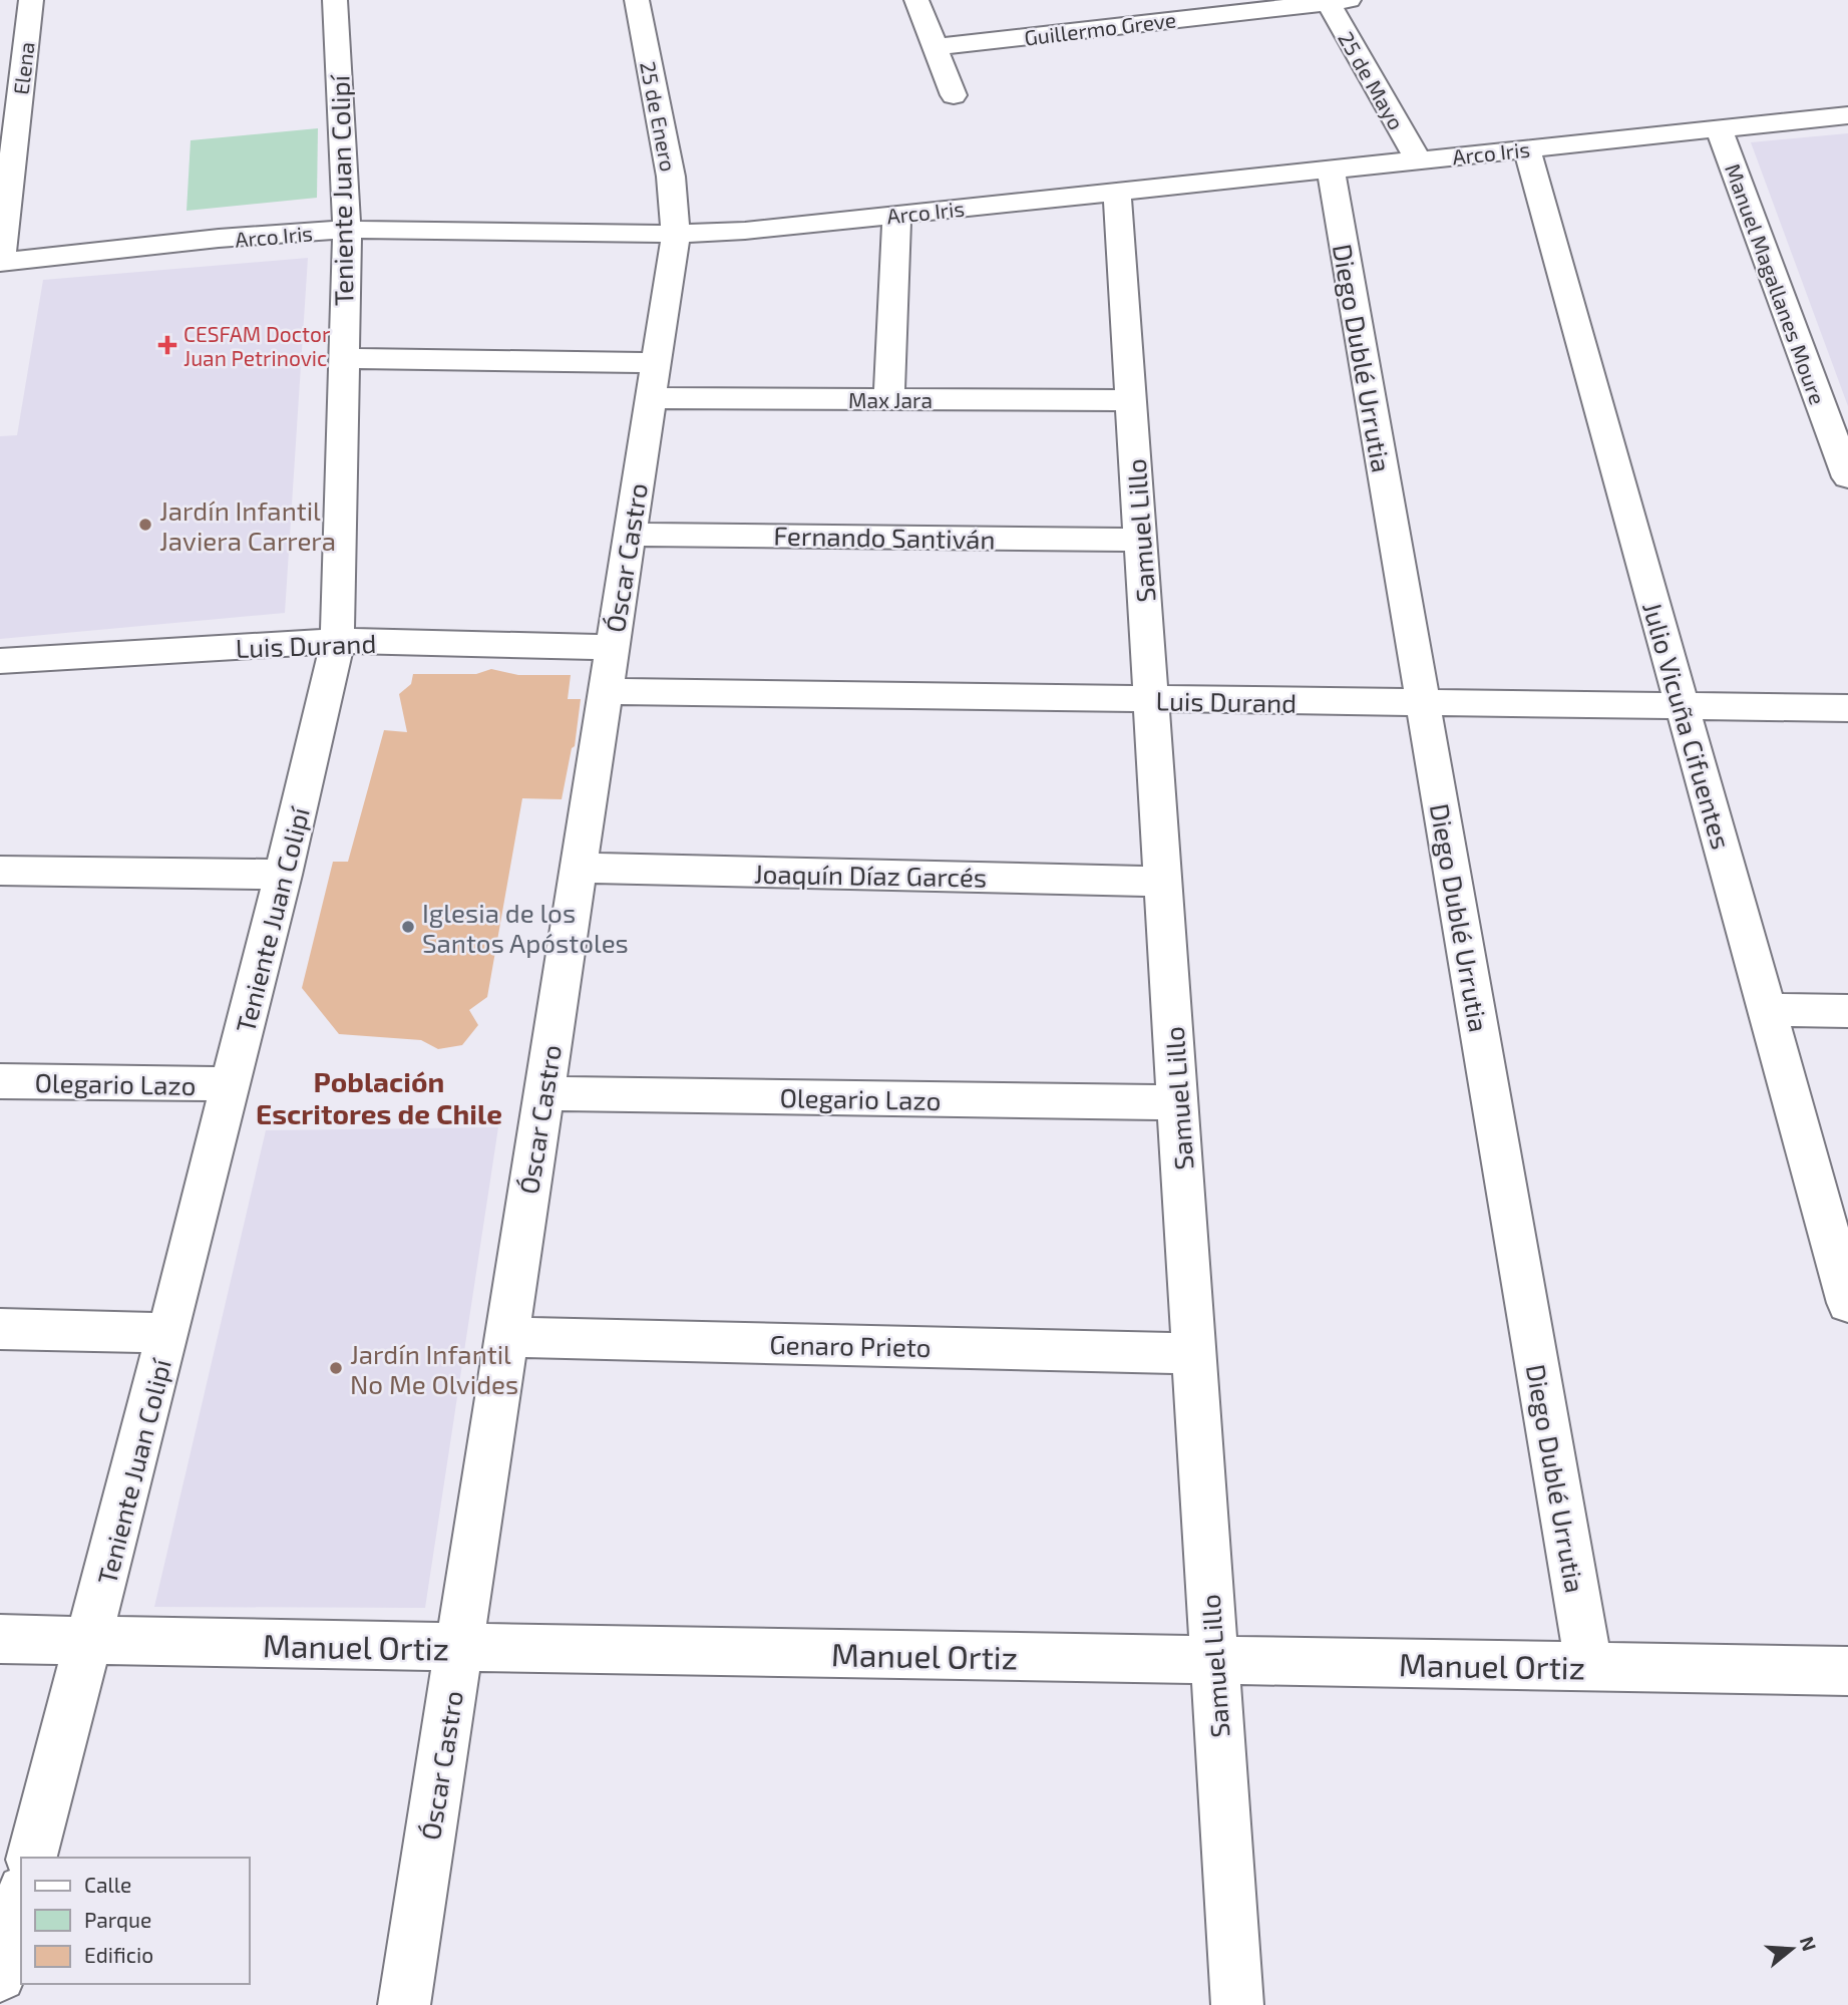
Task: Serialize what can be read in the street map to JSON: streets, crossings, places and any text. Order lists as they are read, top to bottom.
{
  "streets": {
    "street": [
      "Guillermo Greve",
      "Elena",
      "25 de Mayo",
      "25 de Enero",
      "Arco Iris",
      "Teniente Juan Colipí",
      "Manuel Magallanes Moure",
      "Diego Dublé Urrutia",
      "Max Jara",
      "Samuel Lillo",
      "Fernando Santiván",
      "Óscar Castro",
      "Luis Durand",
      "Julio Vicuña Cifuentes",
      "Joaquín Díaz Garcés",
      "Olegario Lazo",
      "Genaro Prieto",
      "Manuel Ortiz"
    ]
  },
  "crossings": [
    ["Guillermo Greve", "25 de Mayo"],
    ["Elena", "Arco Iris"],
    ["25 de Mayo", "Arco Iris"],
    ["25 de Enero", "Arco Iris"],
    ["25 de Enero", "Óscar Castro"],
    ["Arco Iris", "Teniente Juan Colipí"],
    ["Arco Iris", "Manuel Magallanes Moure"],
    ["Arco Iris", "Diego Dublé Urrutia"],
    ["Arco Iris", "Samuel Lillo"],
    ["Arco Iris", "Óscar Castro"],
    ["Arco Iris", "Julio Vicuña Cifuentes"],
    ["Teniente Juan Colipí", "Max Jara"],
    ["Teniente Juan Colipí", "Luis Durand"],
    ["Teniente Juan Colipí", "Olegario Lazo"],
    ["Teniente Juan Colipí", "Manuel Ortiz"],
    ["Diego Dublé Urrutia", "Luis Durand"],
    ["Diego Dublé Urrutia", "Manuel Ortiz"],
    ["Max Jara", "Samuel Lillo"],
    ["Max Jara", "Óscar Castro"],
    ["Samuel Lillo", "Fernando Santiván"],
    ["Samuel Lillo", "Luis Durand"],
    ["Samuel Lillo", "Joaquín Díaz Garcés"],
    ["Samuel Lillo", "Olegario Lazo"],
    ["Samuel Lillo", "Genaro Prieto"],
    ["Samuel Lillo", "Manuel Ortiz"],
    ["Fernando Santiván", "Óscar Castro"],
    ["Óscar Castro", "Luis Durand"],
    ["Óscar Castro", "Joaquín Díaz Garcés"],
    ["Óscar Castro", "Olegario Lazo"],
    ["Óscar Castro", "Genaro Prieto"],
    ["Óscar Castro", "Manuel Ortiz"],
    ["Luis Durand", "Julio Vicuña Cifuentes"]
  ],
  "districts": ["Población Escritores de Chile"],
  "places": {
    "health": ["CESFAM Doctor Juan Petrinovic"],
    "other": ["Jardín Infantil Javiera Carrera", "Iglesia de los Santos Apóstoles", "Jardín Infantil No Me Olvides"]
  },
  "legend": ["Calle", "Parque", "Edificio"],
  "north": "right"
}
